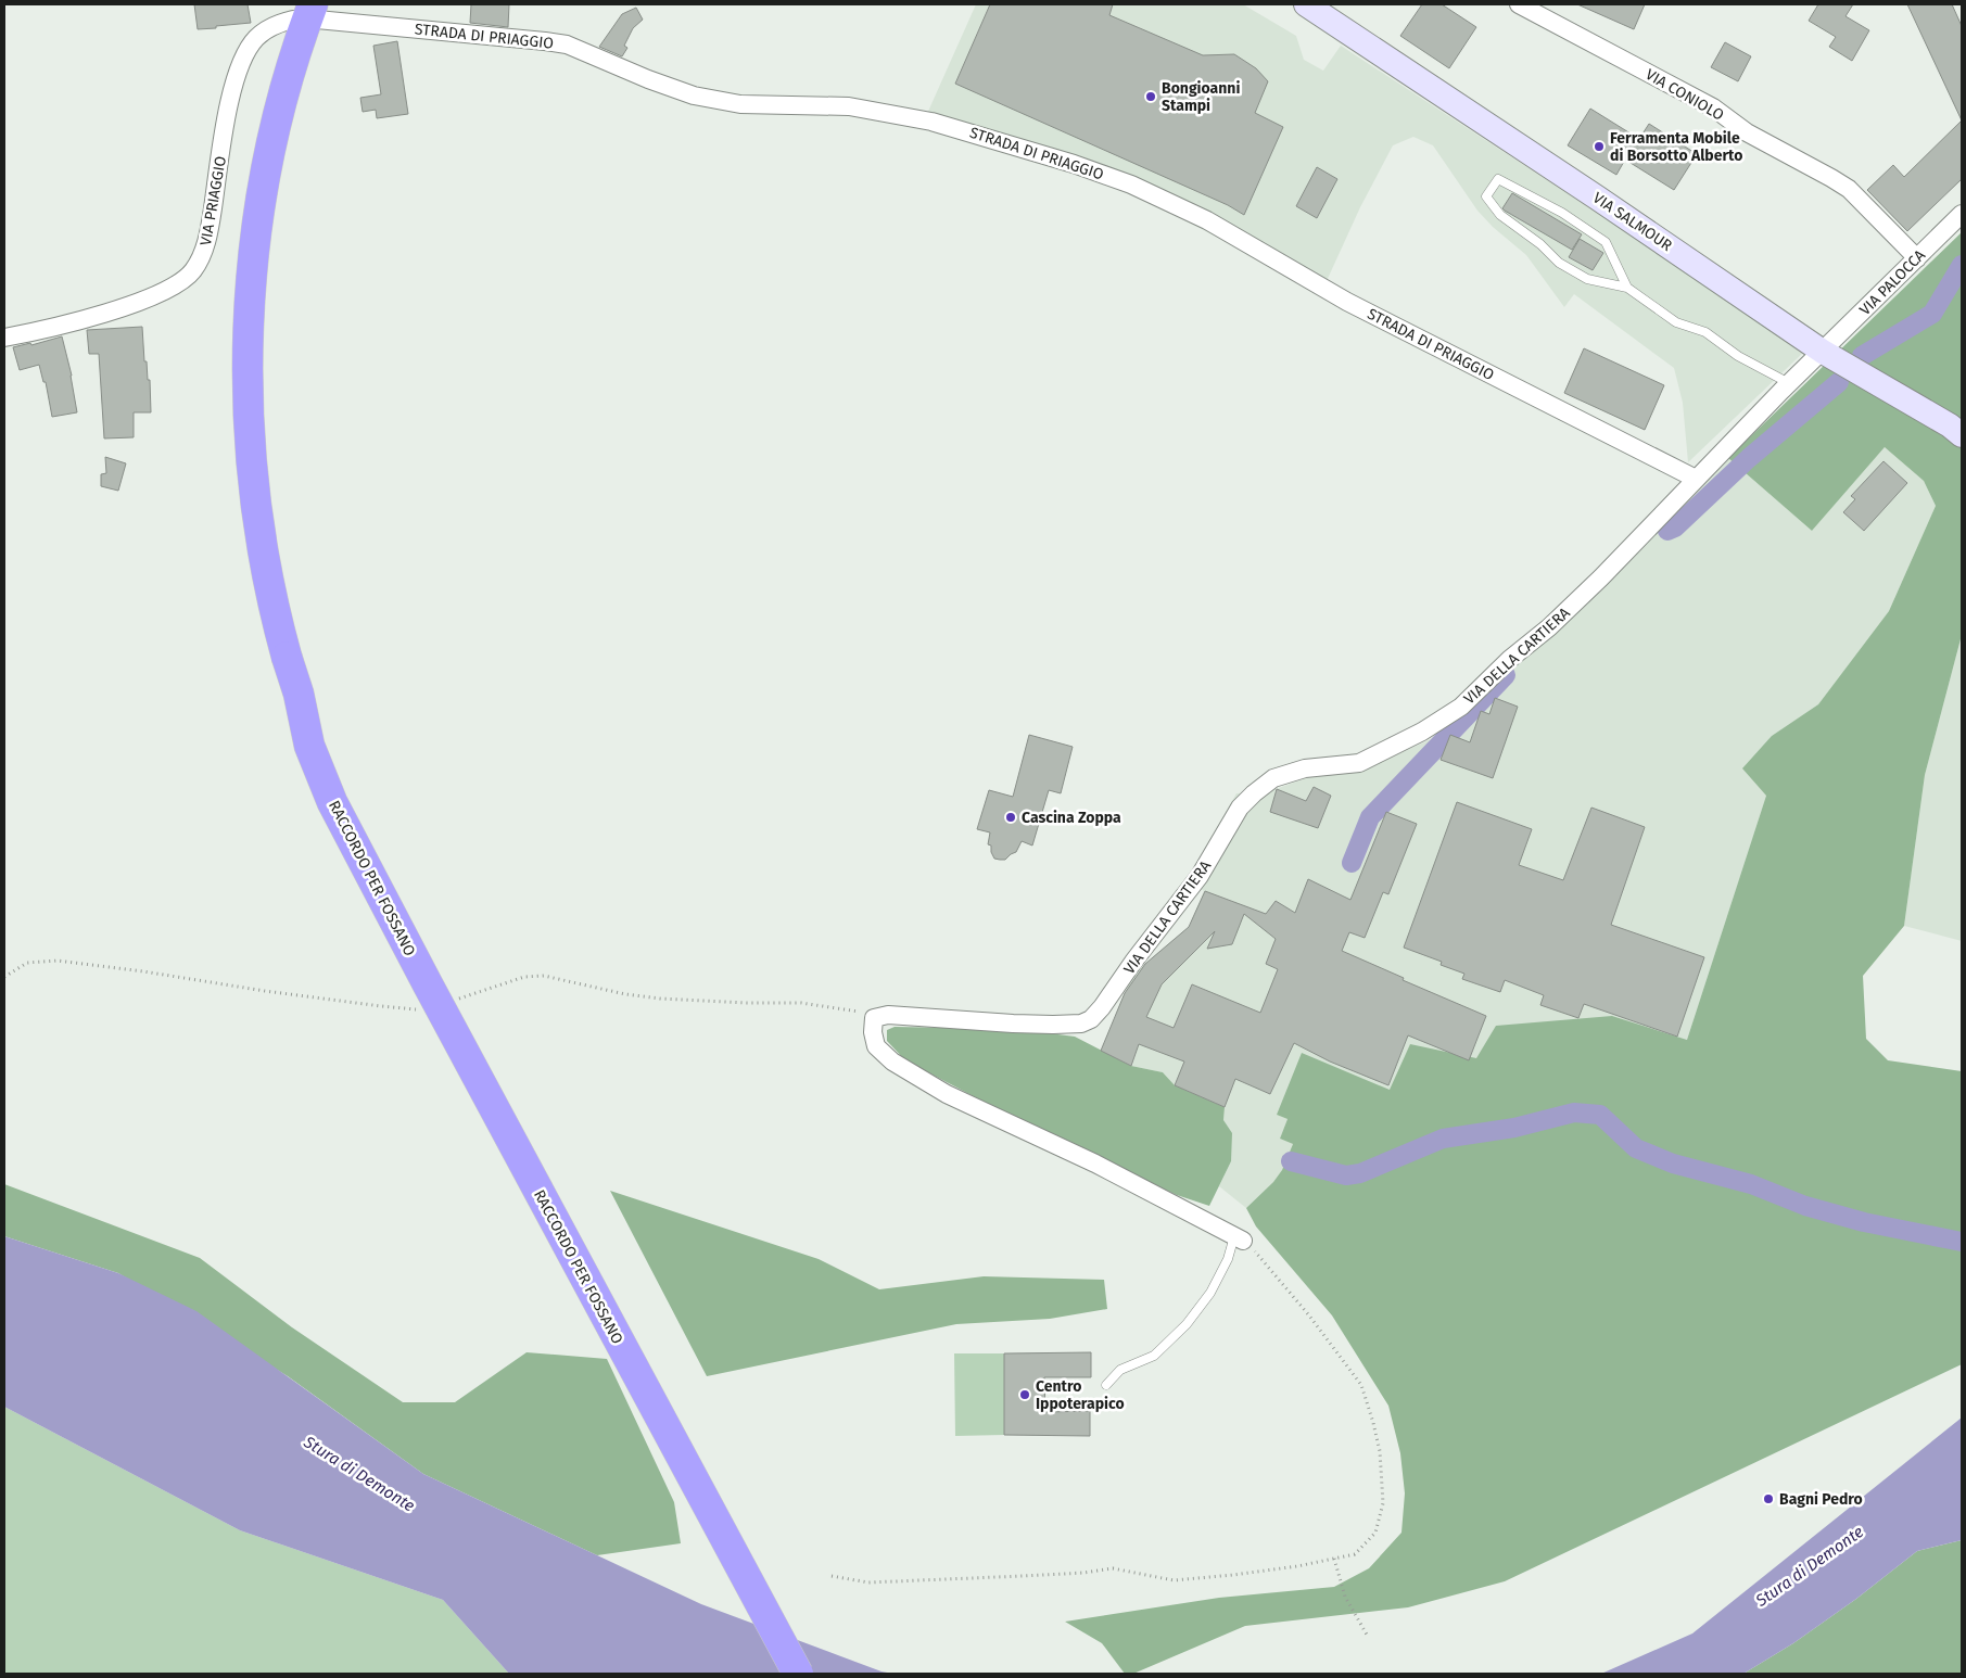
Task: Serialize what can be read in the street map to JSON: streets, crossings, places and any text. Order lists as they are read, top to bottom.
{
  "streets": {
    "highway": ["RACCORDO PER FOSSANO"],
    "main road": ["VIA SALMOUR"],
    "street": [
      "STRADA DI PRIAGGIO",
      "VIA CONIOLO",
      "VIA PRIAGGIO",
      "VIA PALOCCA",
      "VIA DELLA CARTIERA"
    ]
  },
  "crossings": [
    ["STRADA DI PRIAGGIO", "VIA PRIAGGIO"],
    ["STRADA DI PRIAGGIO", "VIA DELLA CARTIERA"],
    ["STRADA DI PRIAGGIO", "RACCORDO PER FOSSANO"],
    ["VIA CONIOLO", "VIA PALOCCA"],
    ["VIA PRIAGGIO", "RACCORDO PER FOSSANO"],
    ["VIA SALMOUR", "VIA PALOCCA"],
    ["VIA SALMOUR", "VIA DELLA CARTIERA"],
    ["VIA PALOCCA", "VIA DELLA CARTIERA"]
  ],
  "water": ["Stura di Demonte"],
  "places": [
    "Bongioanni Stampi",
    "Ferramenta Mobile di Borsotto Alberto",
    "Cascina Zoppa",
    "Centro Ippoterapico",
    "Bagni Pedro"
  ]
}
